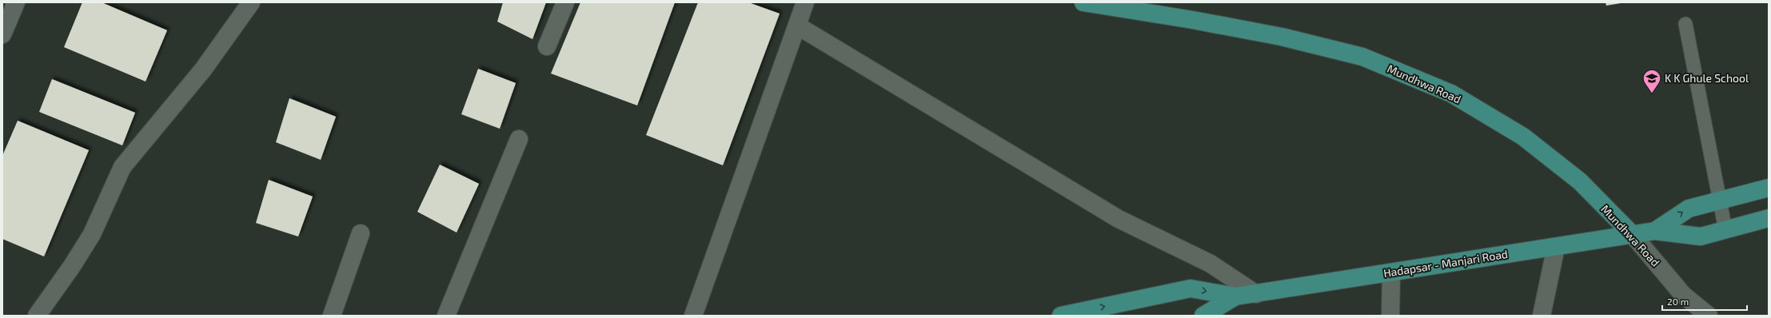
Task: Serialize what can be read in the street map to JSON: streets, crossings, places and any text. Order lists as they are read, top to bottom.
{
  "streets": {
    "main road": ["Mundhwa Road", "Hadapsar - Manjari Road"]
  },
  "crossings": [
    ["Mundhwa Road", "Hadapsar - Manjari Road"]
  ],
  "places": {
    "school or university": ["K K Ghule School"]
  },
  "scale_bar": "20 m"
}
